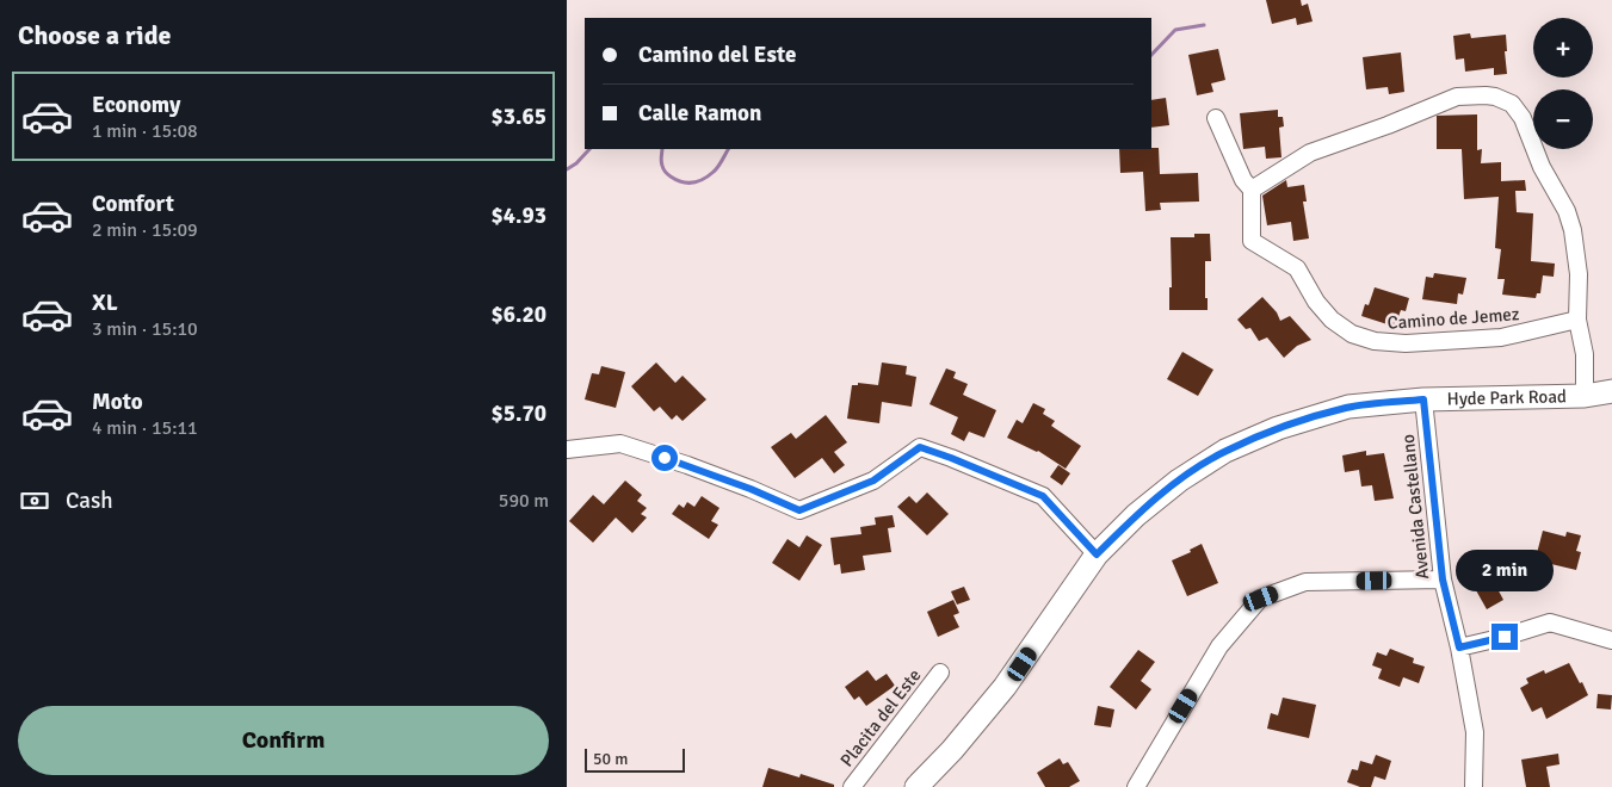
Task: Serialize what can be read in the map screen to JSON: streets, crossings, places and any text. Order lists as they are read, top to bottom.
{
  "streets": {
    "main road": ["Hyde Park Road"],
    "street": ["Camino de Jemez", "Avenida Castellano", "Placita del Este"]
  },
  "crossings": [
    ["Hyde Park Road", "Avenida Castellano"]
  ],
  "scale_bar": "50 m",
  "page": {
    "heading": "Choose a ride",
    "map_buttons": ["+", "−"],
    "banner": ["Camino del Este", "Calle Ramon"],
    "list": [
      {
        "name": "Economy",
        "note": "1 min · 15:08",
        "value": "$3.65"
      },
      {
        "name": "Comfort",
        "note": "2 min · 15:09",
        "value": "$4.93"
      },
      {
        "name": "XL",
        "note": "3 min · 15:10",
        "value": "$6.20"
      },
      {
        "name": "Moto",
        "note": "4 min · 15:11",
        "value": "$5.70"
      }
    ],
    "pay": ["Cash", "590 m"],
    "bubble": "2 min",
    "buttons": "Confirm",
    "scale": "50 m"
  }
}
